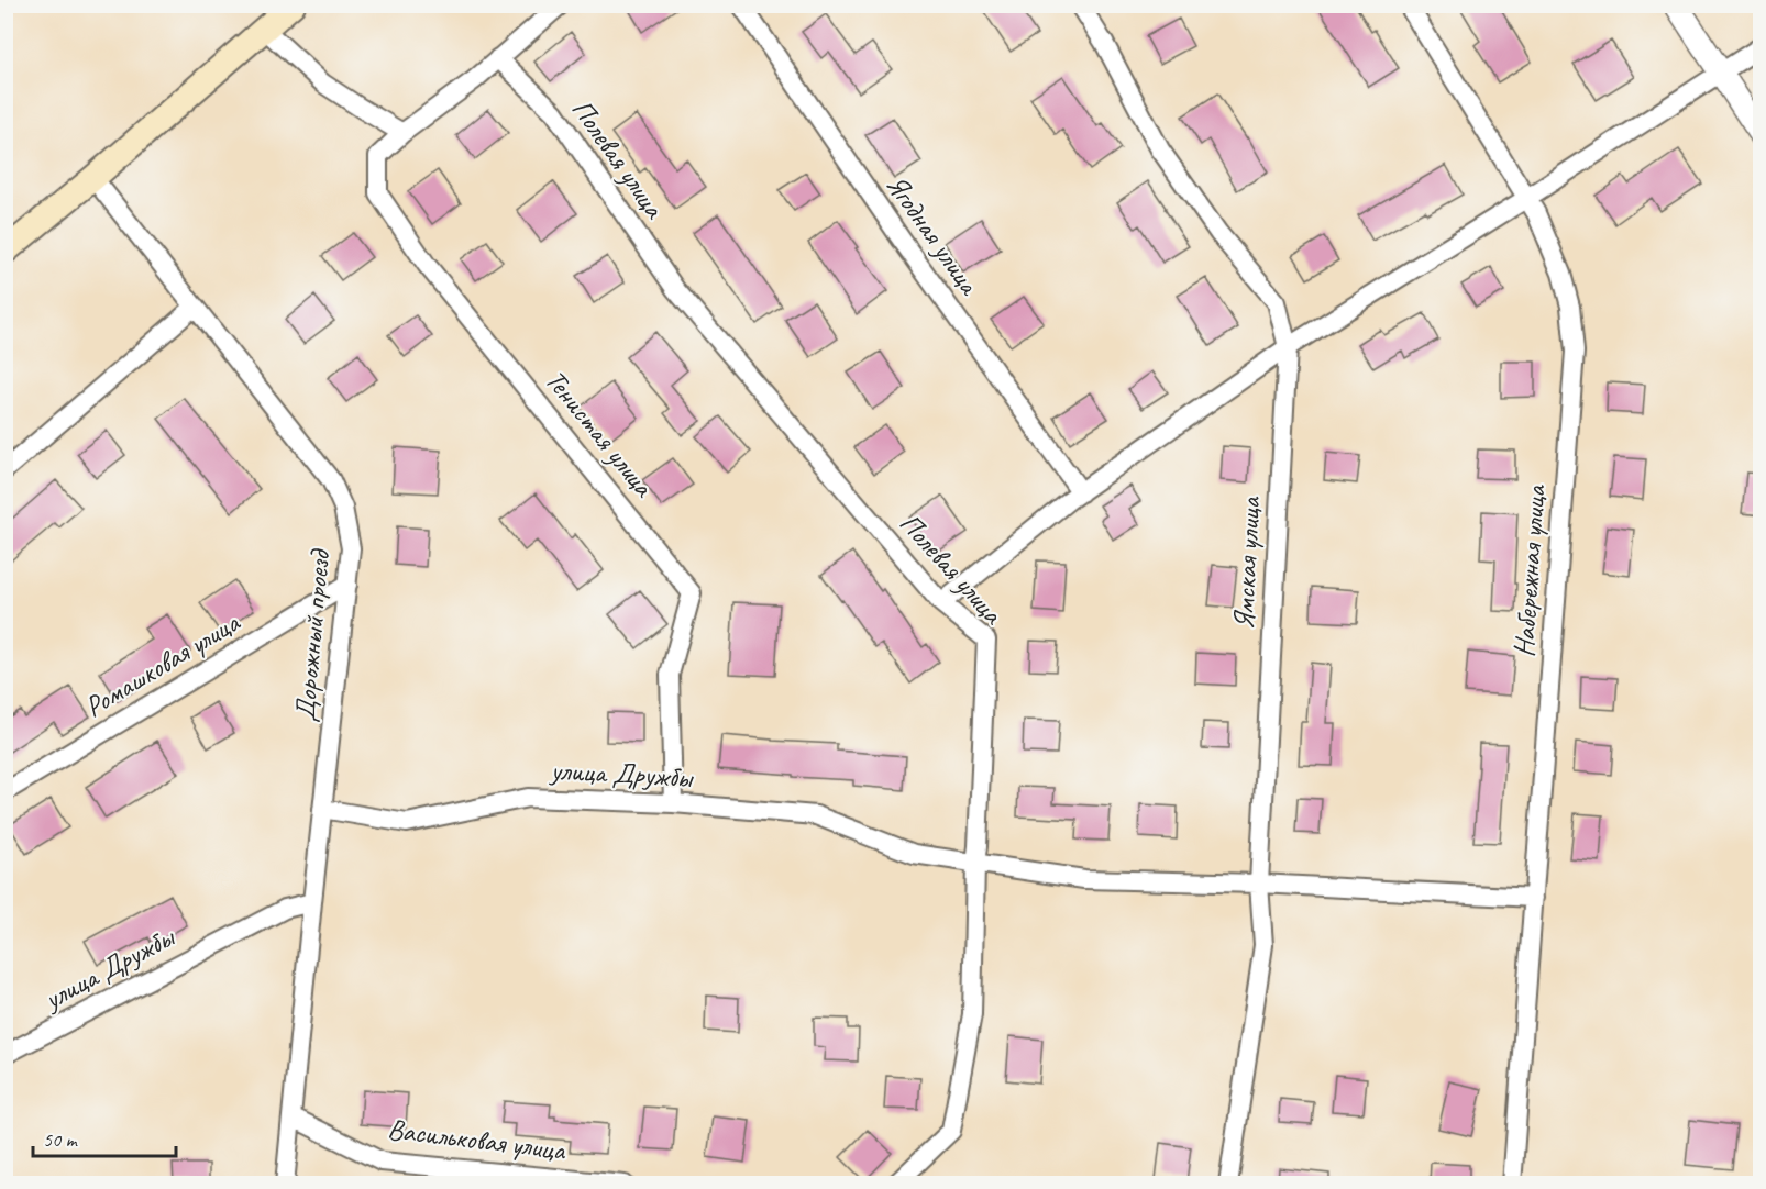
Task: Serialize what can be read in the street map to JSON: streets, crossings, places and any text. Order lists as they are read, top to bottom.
{
  "streets": {
    "street": [
      "Полевая улица",
      "Ягодная улица",
      "Тенистая улица",
      "Ямская улица",
      "Набережная улица",
      "Дорожный проезд",
      "Ромашковая улица",
      "улица Дружбы",
      "Васильковая улица"
    ]
  },
  "crossings": [
    ["Полевая улица", "улица Дружбы"],
    ["Тенистая улица", "улица Дружбы"],
    ["Ямская улица", "улица Дружбы"],
    ["Набережная улица", "улица Дружбы"],
    ["Дорожный проезд", "Ромашковая улица"],
    ["Дорожный проезд", "улица Дружбы"],
    ["Дорожный проезд", "Васильковая улица"]
  ],
  "scale_bar": "50 m"
}
